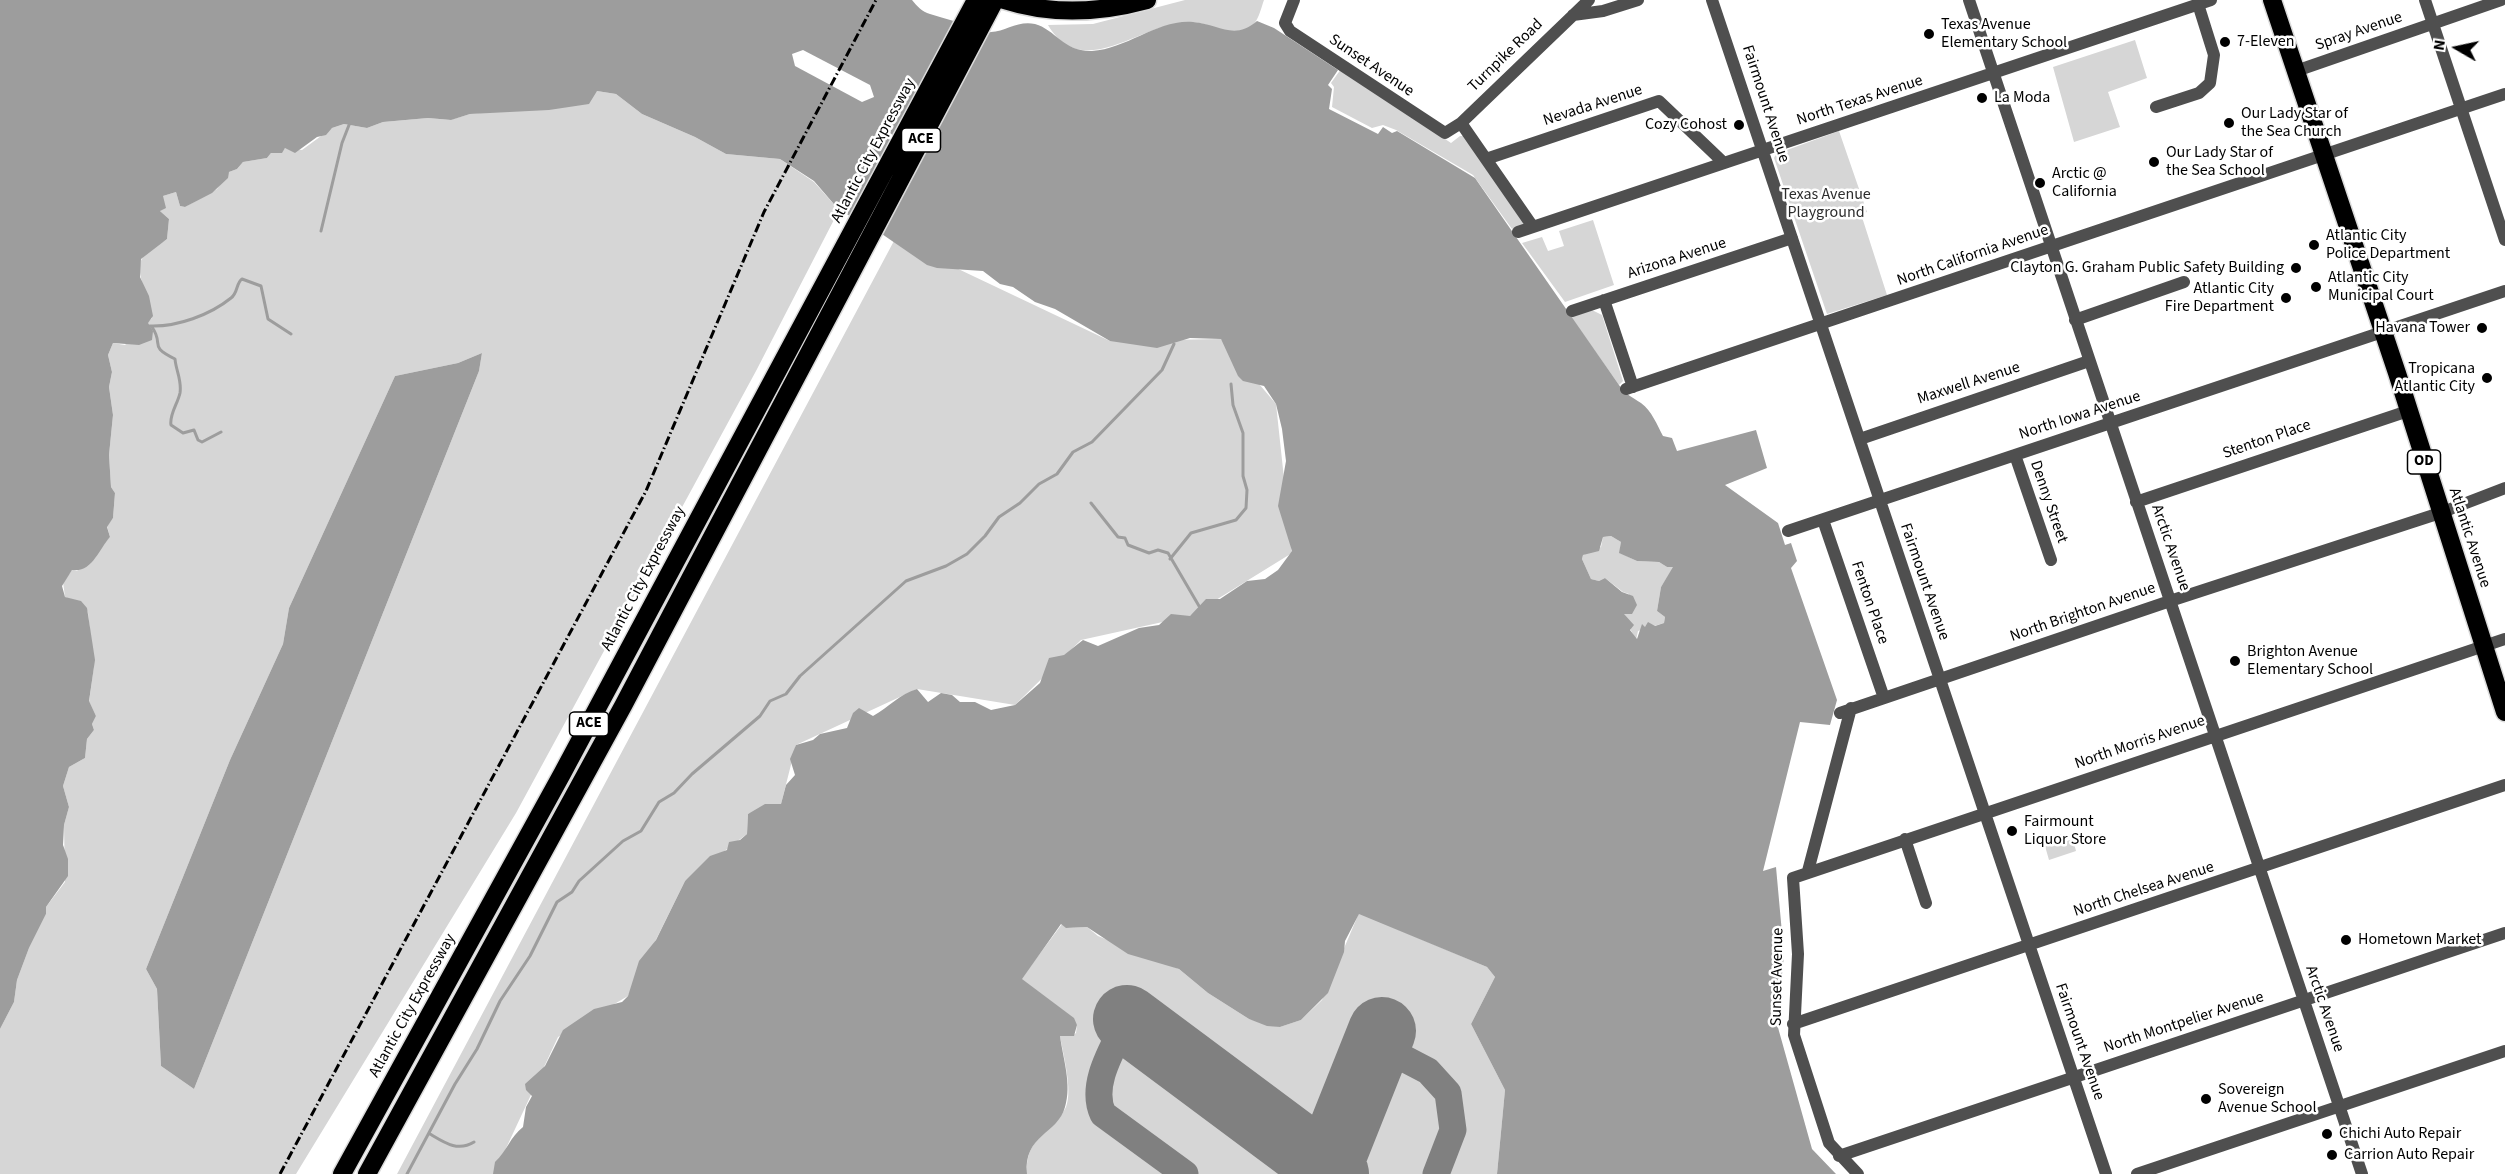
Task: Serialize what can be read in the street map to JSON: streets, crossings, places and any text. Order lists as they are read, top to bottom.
{
  "streets": {
    "highway": [
      "ACE",
      "Atlantic City Expressway",
      "OD",
      "Atlantic Avenue"
    ],
    "street": [
      "Spray Avenue",
      "Turnpike Road",
      "Sunset Avenue",
      "North Texas Avenue",
      "Fairmount Avenue",
      "Nevada Avenue",
      "North California Avenue",
      "Arizona Avenue",
      "Maxwell Avenue",
      "North Iowa Avenue",
      "Stenton Place",
      "Denny Street",
      "Arctic Avenue",
      "Fenton Place",
      "North Brighton Avenue",
      "North Morris Avenue",
      "North Chelsea Avenue",
      "North Montpelier Avenue"
    ]
  },
  "crossings": [
    ["Spray Avenue", "Atlantic Avenue"],
    ["Turnpike Road", "Sunset Avenue"],
    ["Sunset Avenue", "North Brighton Avenue"],
    ["Sunset Avenue", "North Morris Avenue"],
    ["Sunset Avenue", "North Chelsea Avenue"],
    ["Sunset Avenue", "North Montpelier Avenue"],
    ["North Texas Avenue", "Fairmount Avenue"],
    ["North Texas Avenue", "Nevada Avenue"],
    ["North Texas Avenue", "Arctic Avenue"],
    ["Fairmount Avenue", "North California Avenue"],
    ["Fairmount Avenue", "Arizona Avenue"],
    ["Fairmount Avenue", "Maxwell Avenue"],
    ["Fairmount Avenue", "North Iowa Avenue"],
    ["Fairmount Avenue", "North Brighton Avenue"],
    ["Fairmount Avenue", "North Morris Avenue"],
    ["Fairmount Avenue", "North Chelsea Avenue"],
    ["Fairmount Avenue", "North Montpelier Avenue"],
    ["North California Avenue", "Arizona Avenue"],
    ["North California Avenue", "Atlantic Avenue"],
    ["North California Avenue", "Arctic Avenue"],
    ["Maxwell Avenue", "Arctic Avenue"],
    ["North Iowa Avenue", "Denny Street"],
    ["North Iowa Avenue", "Atlantic Avenue"],
    ["North Iowa Avenue", "Arctic Avenue"],
    ["North Iowa Avenue", "Fenton Place"],
    ["Stenton Place", "Atlantic Avenue"],
    ["Stenton Place", "Arctic Avenue"],
    ["Atlantic Avenue", "North Brighton Avenue"],
    ["Atlantic Avenue", "North Morris Avenue"],
    ["Arctic Avenue", "North Brighton Avenue"],
    ["Arctic Avenue", "North Morris Avenue"],
    ["Arctic Avenue", "North Chelsea Avenue"],
    ["Arctic Avenue", "North Montpelier Avenue"],
    ["Fenton Place", "North Brighton Avenue"]
  ],
  "parks": ["Texas Avenue Playground"],
  "places": [
    "Texas Avenue Elementary School",
    "7-Eleven",
    "La Moda",
    "Our Lady Star of the Sea Church",
    "Cozy Cohost",
    "Our Lady Star of the Sea School",
    "Arctic @ California",
    "Atlantic City Police Department",
    "Clayton G. Graham Public Safety Building",
    "Atlantic City Municipal Court",
    "Atlantic City Fire Department",
    "Havana Tower",
    "Tropicana Atlantic City",
    "Brighton Avenue Elementary School",
    "Fairmount Liquor Store",
    "Hometown Market",
    "Sovereign Avenue School",
    "Chichi Auto Repair",
    "Carrion Auto Repair"
  ],
  "north": "left"
}
